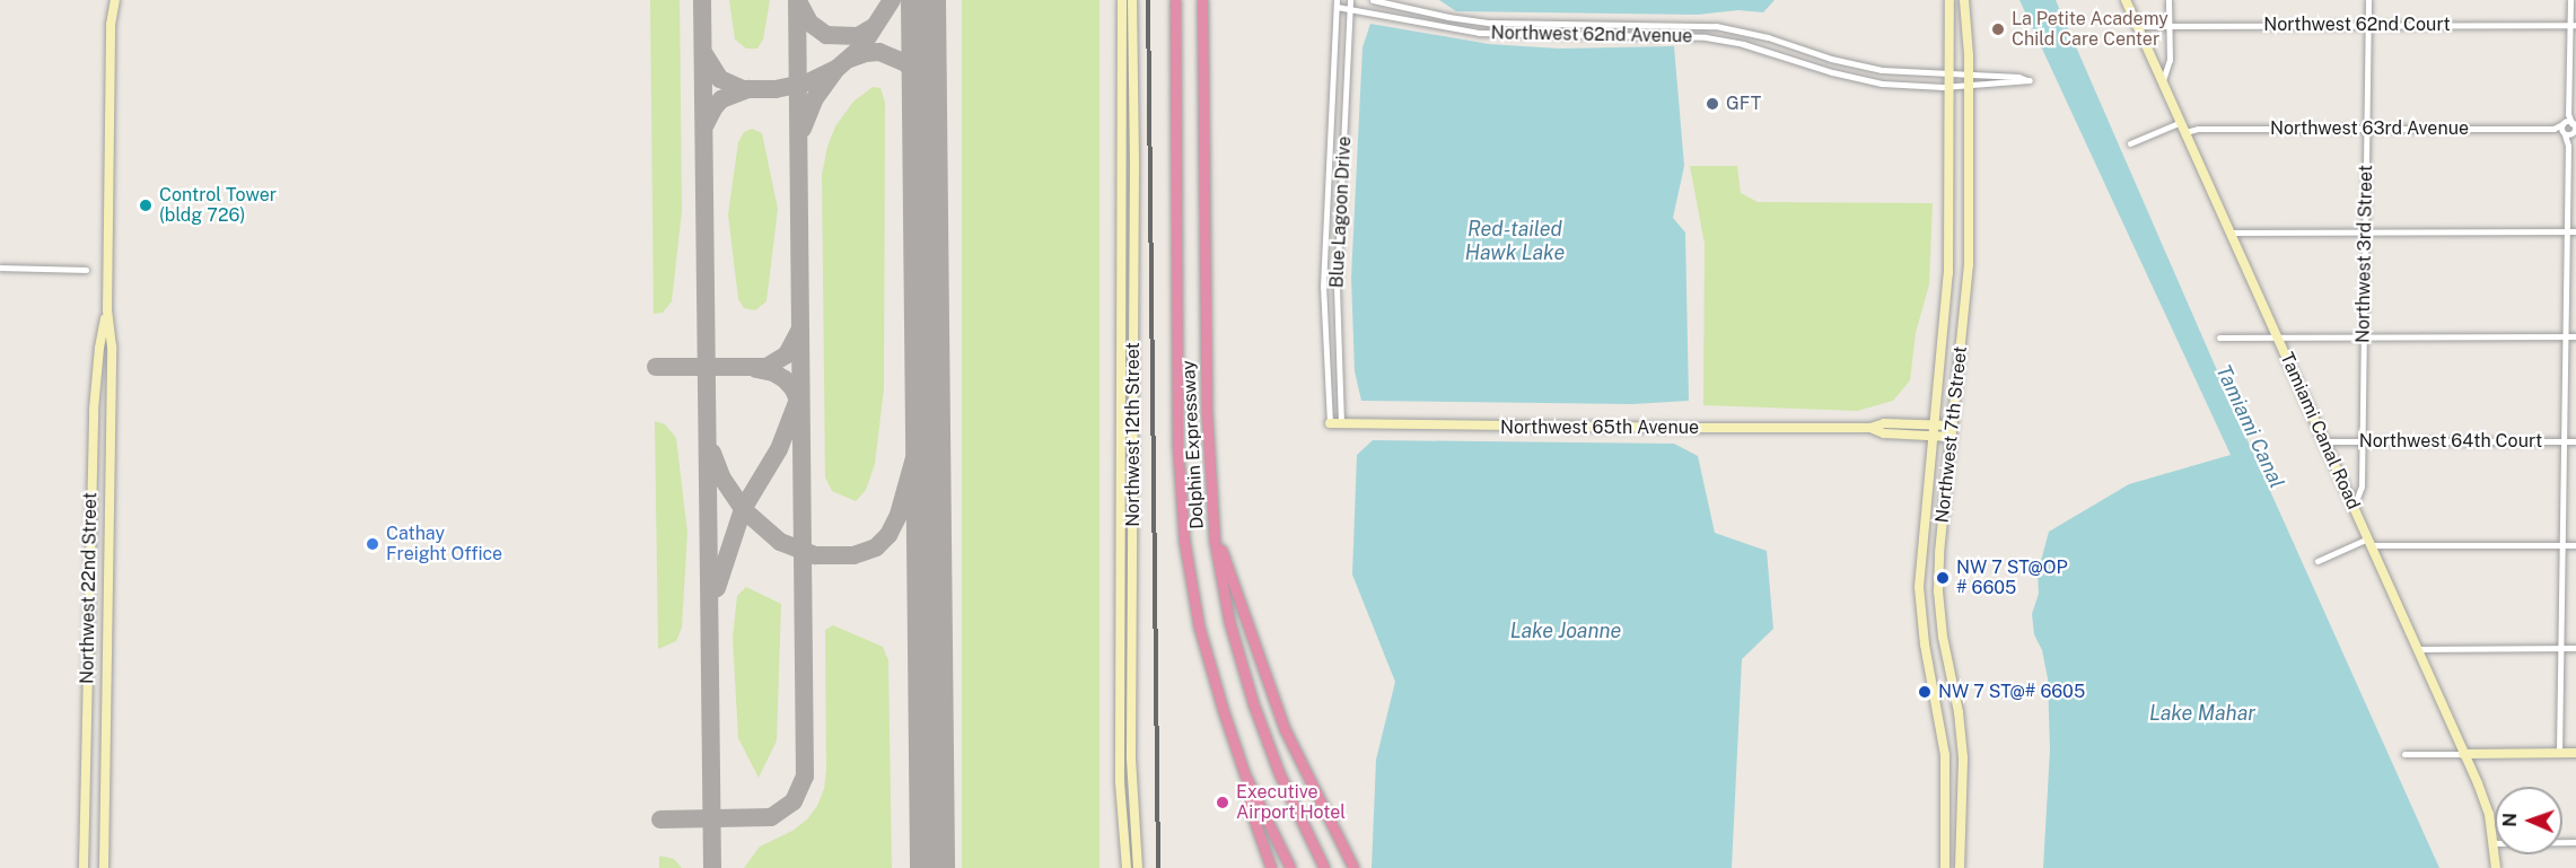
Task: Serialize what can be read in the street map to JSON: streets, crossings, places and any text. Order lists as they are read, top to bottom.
{
  "streets": {
    "highway": ["Dolphin Expressway"],
    "main road": [
      "Northwest 65th Avenue",
      "Tamiami Canal Road",
      "Northwest 12th Street",
      "Northwest 7th Street",
      "Northwest 22nd Street"
    ],
    "street": [
      "Northwest 62nd Court",
      "Northwest 62nd Avenue",
      "Northwest 63rd Avenue",
      "Blue Lagoon Drive",
      "Northwest 3rd Street",
      "Northwest 64th Court"
    ]
  },
  "crossings": [
    ["Northwest 62nd Court", "Northwest 3rd Street"],
    ["Northwest 62nd Court", "Tamiami Canal Road"],
    ["Northwest 62nd Avenue", "Blue Lagoon Drive"],
    ["Northwest 62nd Avenue", "Northwest 7th Street"],
    ["Northwest 63rd Avenue", "Northwest 3rd Street"],
    ["Northwest 63rd Avenue", "Tamiami Canal Road"],
    ["Blue Lagoon Drive", "Northwest 65th Avenue"],
    ["Northwest 3rd Street", "Tamiami Canal Road"],
    ["Northwest 3rd Street", "Northwest 64th Court"],
    ["Northwest 65th Avenue", "Northwest 7th Street"],
    ["Tamiami Canal Road", "Northwest 64th Court"]
  ],
  "water": [
    "Red-tailed Hawk Lake",
    "Tamiami Canal",
    "Lake Joanne",
    "Lake Mahar"
  ],
  "places": [
    "La Petite Academy Child Care Center",
    "GFT",
    "Control Tower (bldg 726)",
    "Cathay Freight Office",
    "NW 7 ST@OP # 6605",
    "NW 7 ST@# 6605",
    "Executive Airport Hotel"
  ],
  "north": "left"
}
